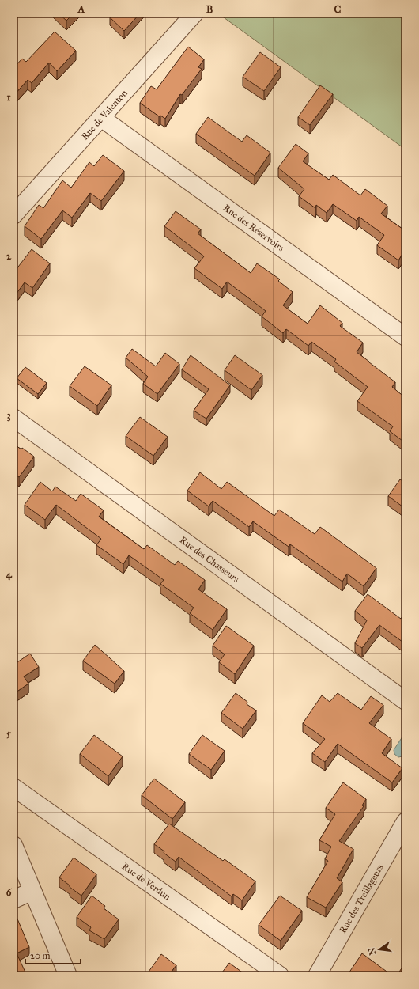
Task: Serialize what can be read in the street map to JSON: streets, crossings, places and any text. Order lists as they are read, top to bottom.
{
  "streets": {
    "street": [
      "Rue de Valenton",
      "Rue des Réservoirs",
      "Rue des Chasseurs",
      "Rue de Verdun",
      "Rue des Treillageurs"
    ]
  },
  "crossings": [
    ["Rue de Valenton", "Rue des Réservoirs"]
  ],
  "scale_bar": "20 m",
  "north": "left",
  "grid": {
    "columns": ["A", "B", "C"],
    "rows": [
      "1",
      "2",
      "3",
      "4",
      "5",
      "6"
    ]
  }
}
